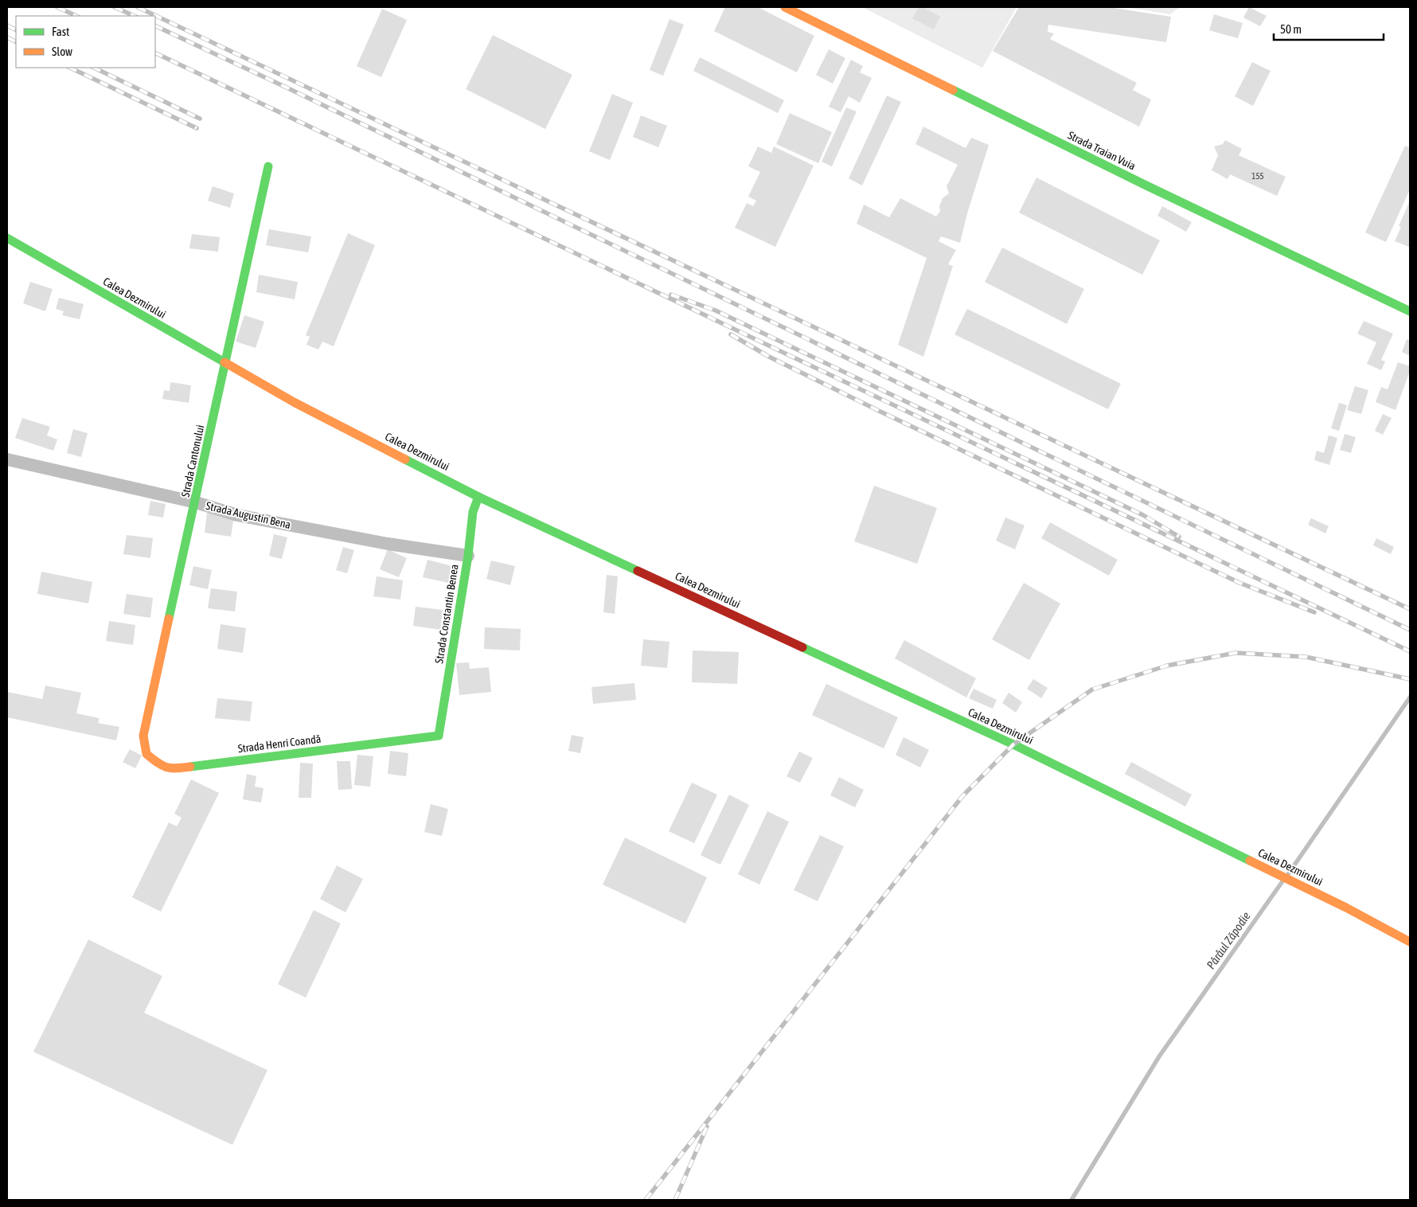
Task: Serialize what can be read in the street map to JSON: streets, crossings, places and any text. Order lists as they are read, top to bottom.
{
  "streets": {
    "main road": [
      "Strada Traian Vuia",
      "Calea Dezmirului",
      "Strada Cantonului",
      "Strada Constantin Benea",
      "Strada Henri Coandă"
    ],
    "street": ["Strada Augustin Bena"]
  },
  "crossings": [
    ["Calea Dezmirului", "Strada Cantonului"],
    ["Calea Dezmirului", "Strada Constantin Benea"],
    ["Strada Cantonului", "Strada Augustin Bena"],
    ["Strada Cantonului", "Strada Henri Coandă"],
    ["Strada Augustin Bena", "Strada Constantin Benea"],
    ["Strada Constantin Benea", "Strada Henri Coandă"]
  ],
  "water": ["Pârâul Zăpodie"],
  "house_numbers": ["155"],
  "legend": ["Fast", "Slow"],
  "scale_bar": "50 m"
}
